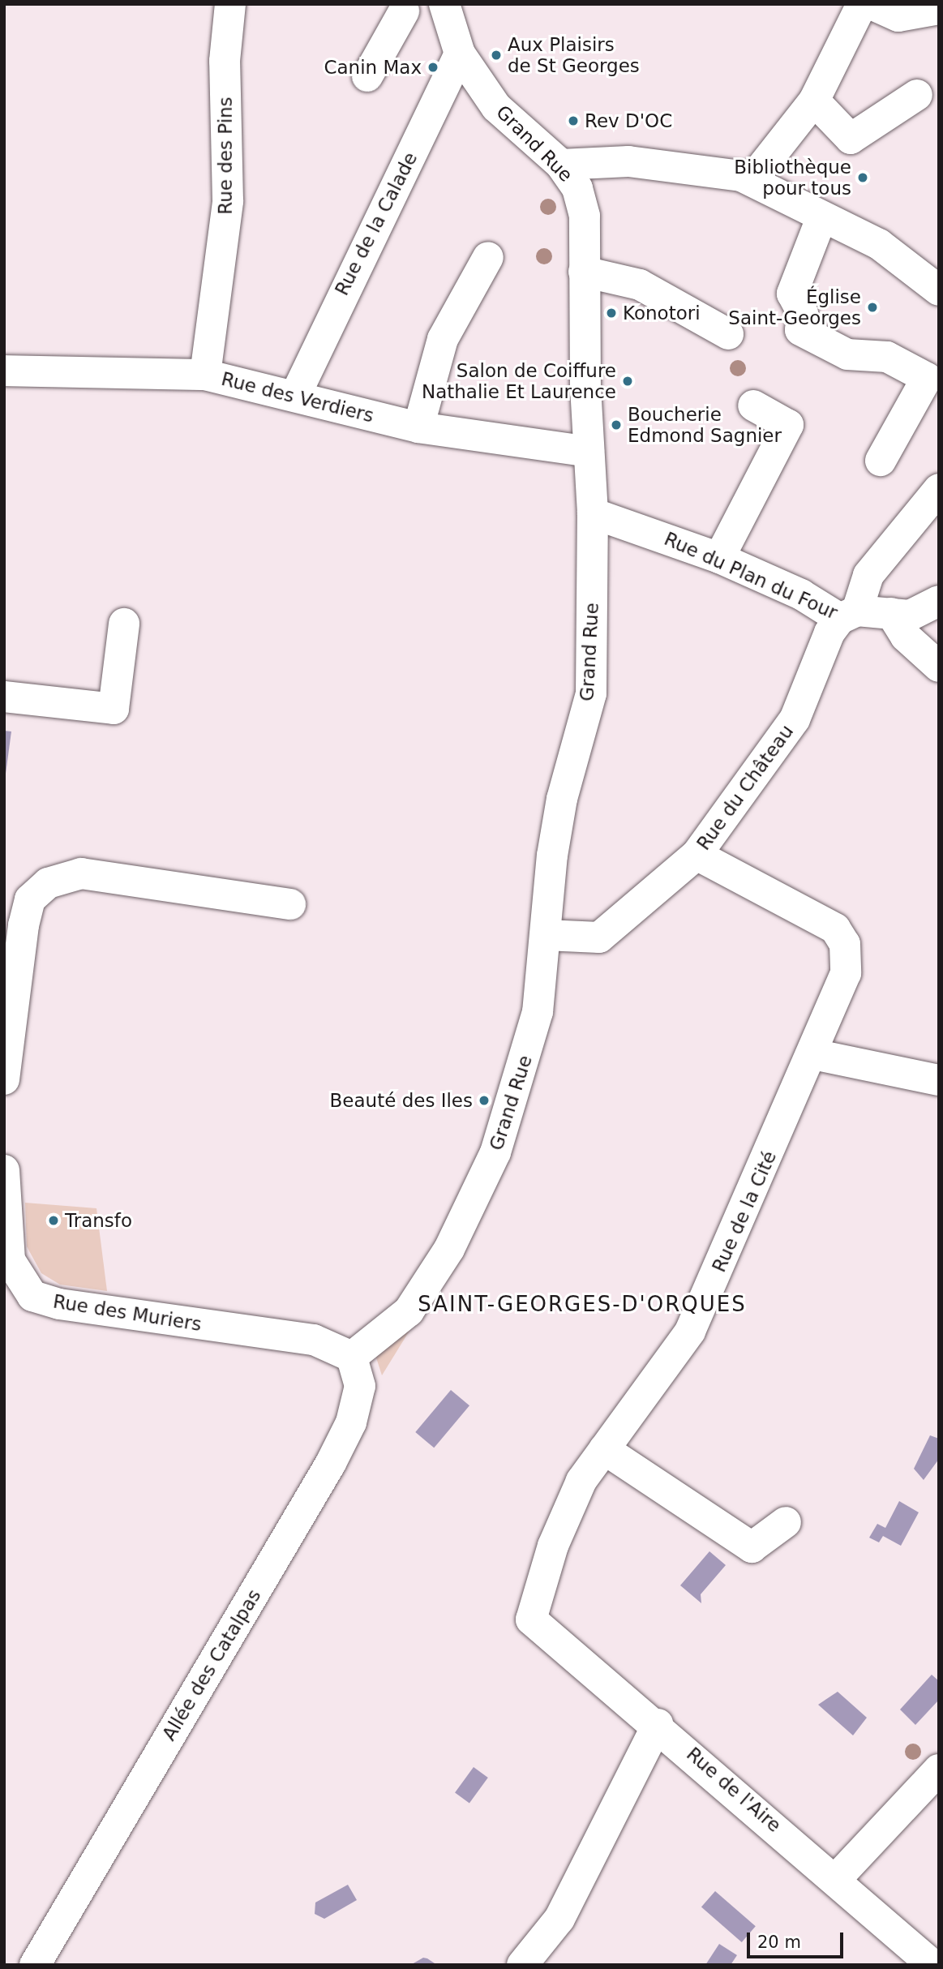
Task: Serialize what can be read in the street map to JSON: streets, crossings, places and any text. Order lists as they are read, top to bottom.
{
  "streets": {
    "street": [
      "Grand Rue",
      "Rue des Pins",
      "Rue de la Calade",
      "Rue des Verdiers",
      "Rue du Plan du Four",
      "Rue du Château",
      "Rue de la Cité",
      "Rue des Muriers",
      "Allée des Catalpas",
      "Rue de l'Aire"
    ]
  },
  "crossings": [
    ["Grand Rue", "Rue de la Calade"],
    ["Grand Rue", "Rue des Verdiers"],
    ["Grand Rue", "Rue du Plan du Four"],
    ["Grand Rue", "Rue du Château"],
    ["Grand Rue", "Rue des Muriers"],
    ["Grand Rue", "Allée des Catalpas"],
    ["Rue des Pins", "Rue des Verdiers"],
    ["Rue de la Calade", "Rue des Verdiers"],
    ["Rue du Plan du Four", "Rue du Château"],
    ["Rue du Château", "Rue de la Cité"],
    ["Rue de la Cité", "Rue de l'Aire"],
    ["Rue des Muriers", "Allée des Catalpas"]
  ],
  "districts": ["SAINT-GEORGES-D'ORQUES"],
  "places": [
    "Aux Plaisirs de St Georges",
    "Canin Max",
    "Rev D'OC",
    "Bibliothèque pour tous",
    "Église Saint-Georges",
    "Konotori",
    "Salon de Coiffure Nathalie Et Laurence",
    "Boucherie Edmond Sagnier",
    "Beauté des Iles",
    "Transfo"
  ],
  "scale_bar": "20 m"
}
